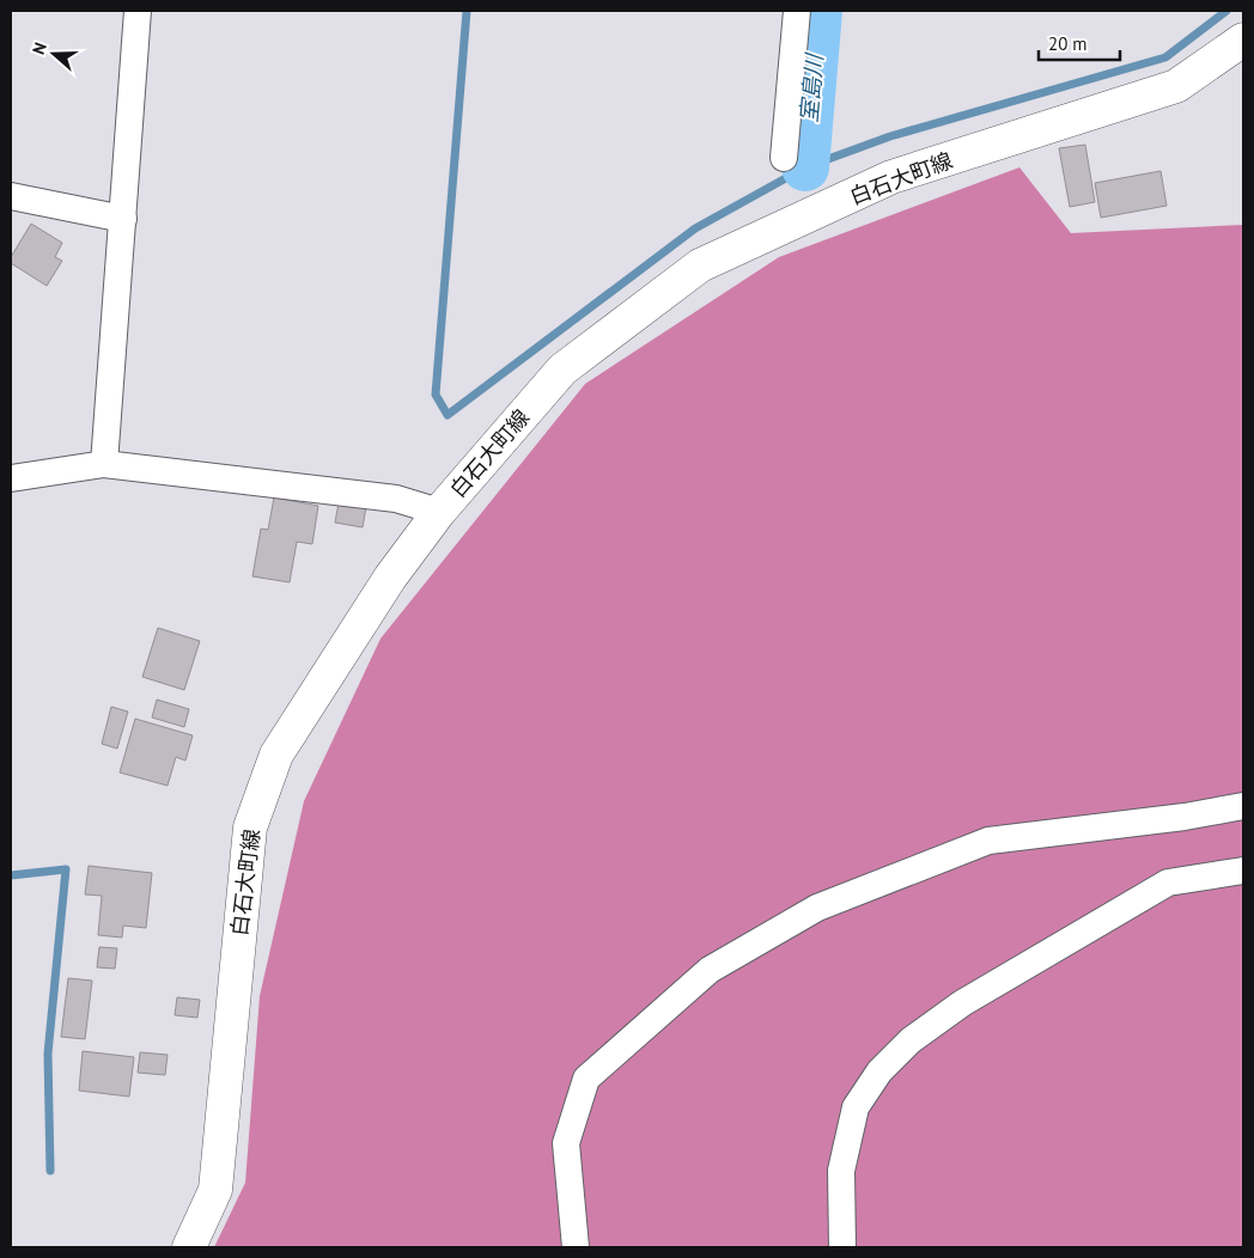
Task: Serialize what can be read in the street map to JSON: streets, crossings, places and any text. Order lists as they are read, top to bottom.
{
  "streets": {
    "main road": ["白石大町線"]
  },
  "water": ["室島川"],
  "scale_bar": "20 m",
  "north": "left"
}
